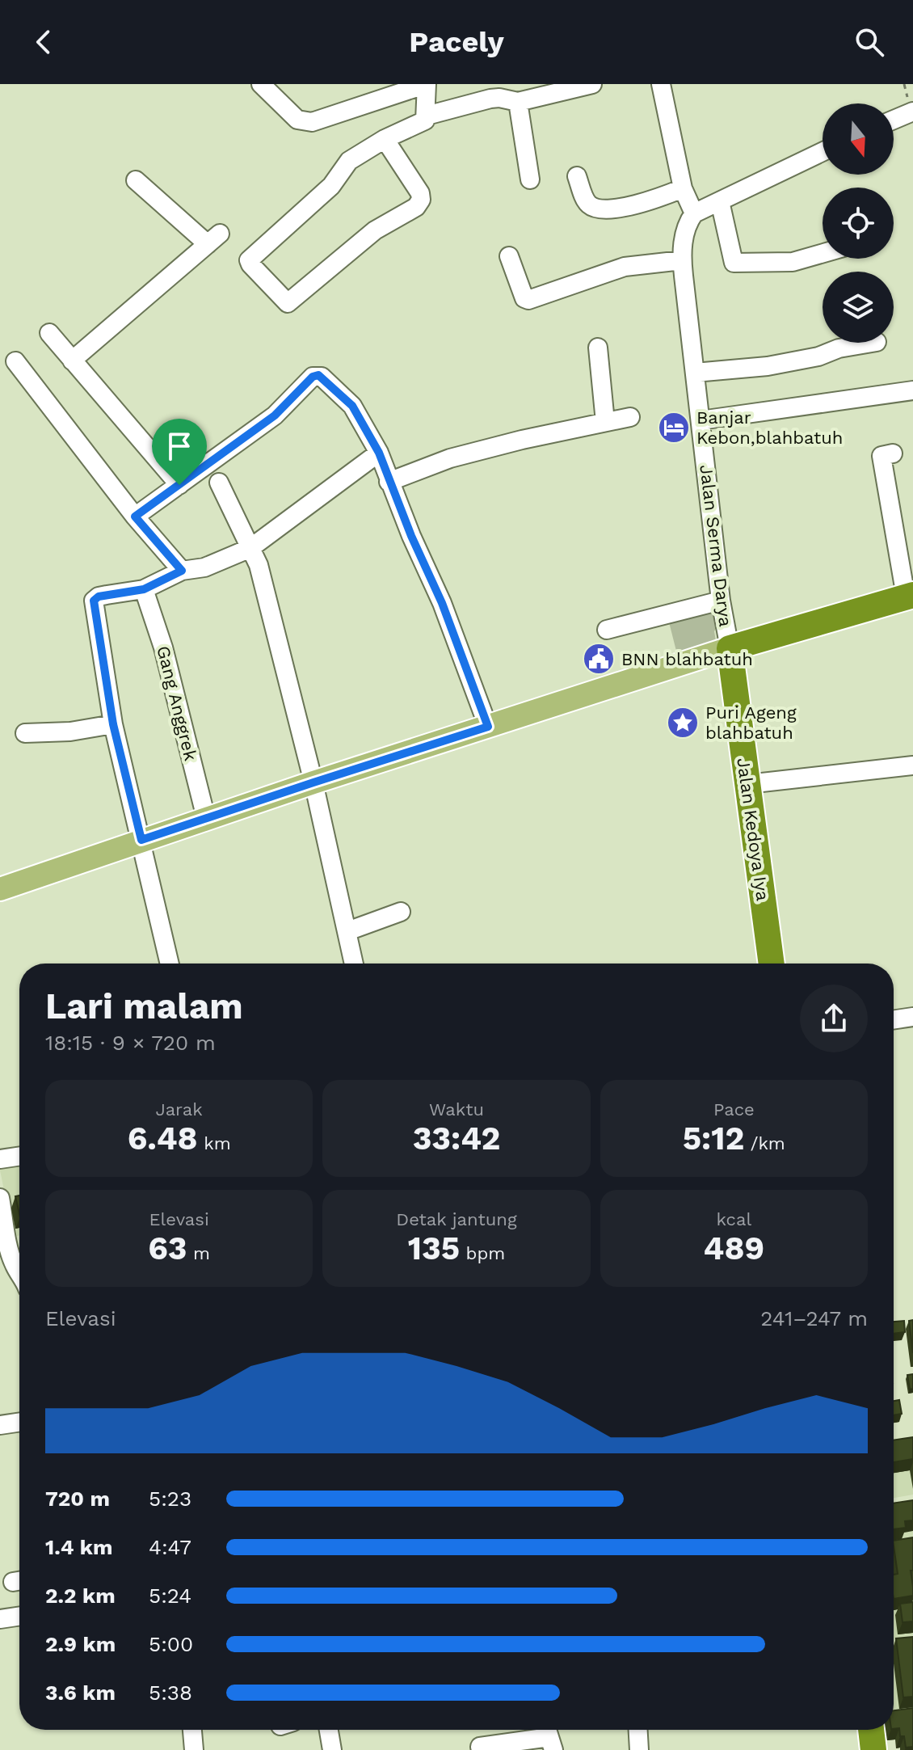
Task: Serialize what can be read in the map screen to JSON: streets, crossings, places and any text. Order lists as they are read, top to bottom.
{
  "streets": {
    "highway": ["Jalan Kedoya Iya"],
    "street": ["Jalan Serma Darya", "Gang Anggrek"]
  },
  "crossings": [
    ["Jalan Serma Darya", "Jalan Kedoya Iya"]
  ],
  "places": {
    "hotel": ["Banjar Kebon,blahbatuh"],
    "public building": ["BNN blahbatuh"],
    "place": ["Puri Ageng blahbatuh"]
  },
  "north": "bottom",
  "page": {
    "header": "Pacely",
    "heading": ["Lari malam", "18:15 · 9 × 720 m"],
    "stats": [
      ["Jarak", "6.48 km"],
      ["Waktu", "33:42"],
      ["Pace", "5:12 /km"],
      ["Elevasi", "63 m"],
      ["Detak jantung", "135 bpm"],
      ["kcal", "489"]
    ],
    "chart": ["Elevasi", "241–247 m"],
    "list": [
      {
        "name": "720 m",
        "note": "5:23"
      },
      {
        "name": "1.4 km",
        "note": "4:47"
      },
      {
        "name": "2.2 km",
        "note": "5:24"
      },
      {
        "name": "2.9 km",
        "note": "5:00"
      },
      {
        "name": "3.6 km",
        "note": "5:38"
      }
    ]
  }
}
